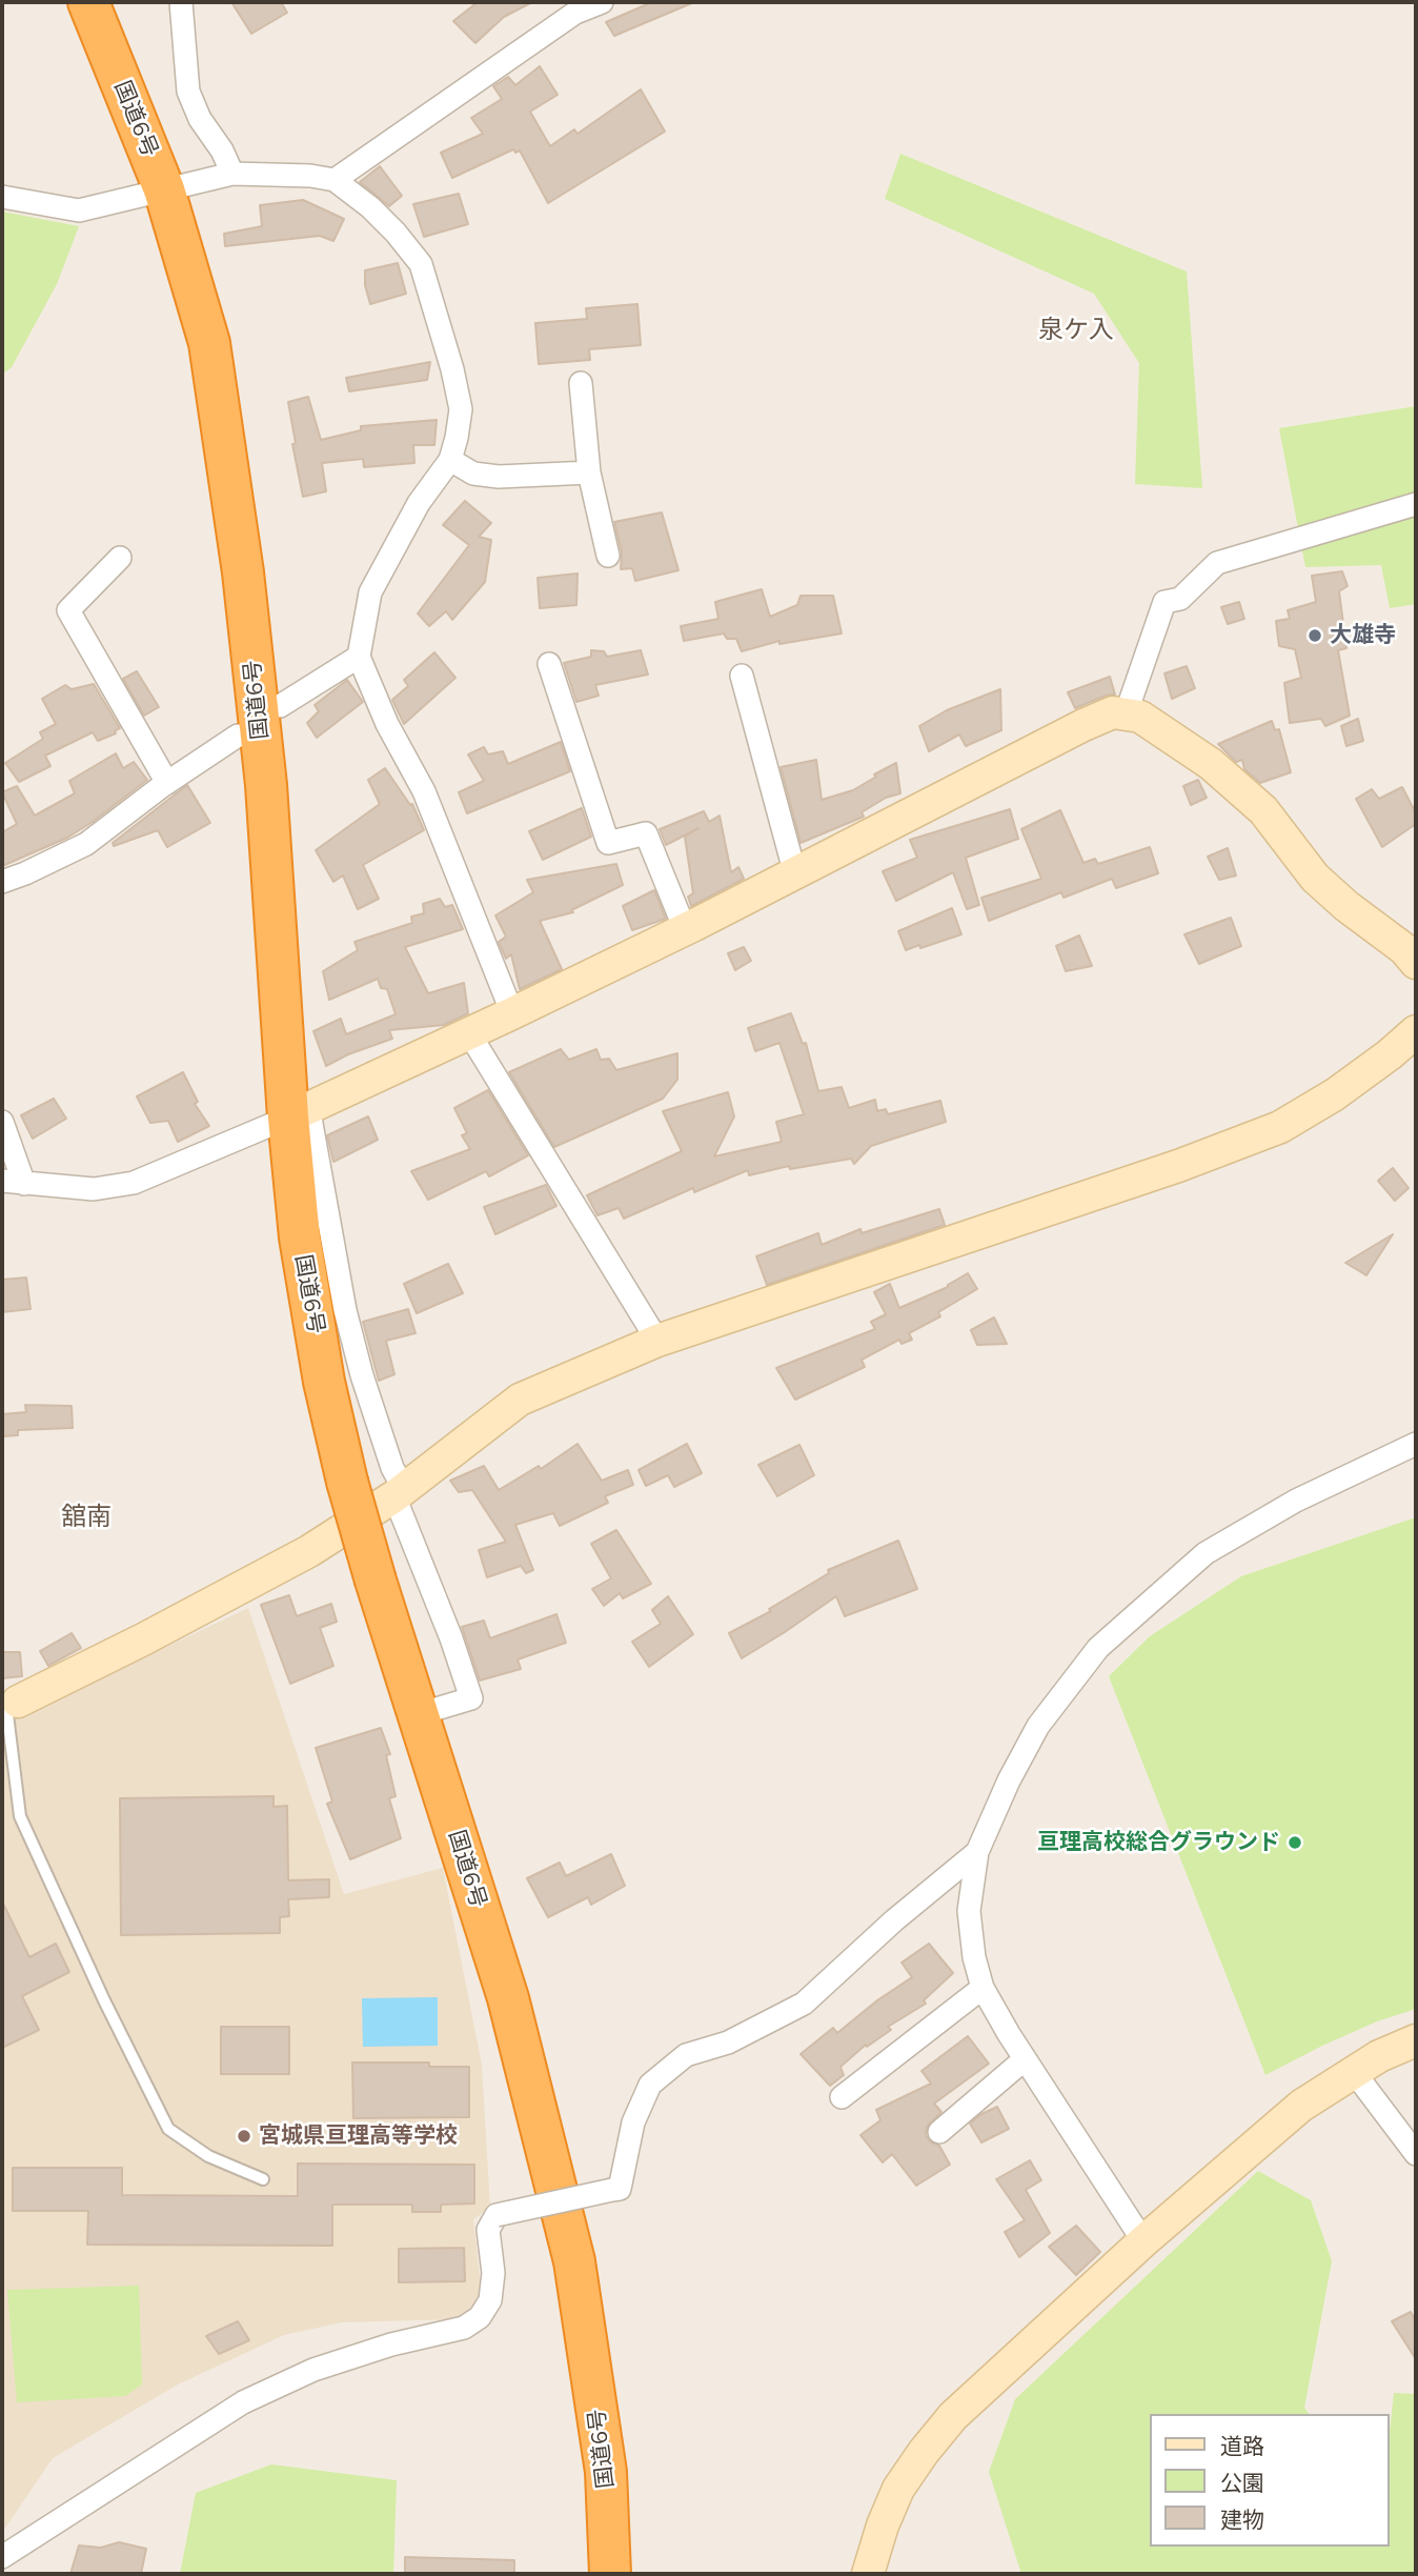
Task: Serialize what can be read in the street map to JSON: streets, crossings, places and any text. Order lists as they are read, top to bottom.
{
  "streets": {
    "highway": ["国道6号"]
  },
  "districts": ["泉ケ入", "舘南"],
  "places": ["大雄寺", "亘理高校総合グラウンド", "宮城県亘理高等学校"],
  "legend": ["道路", "公園", "建物"]
}
